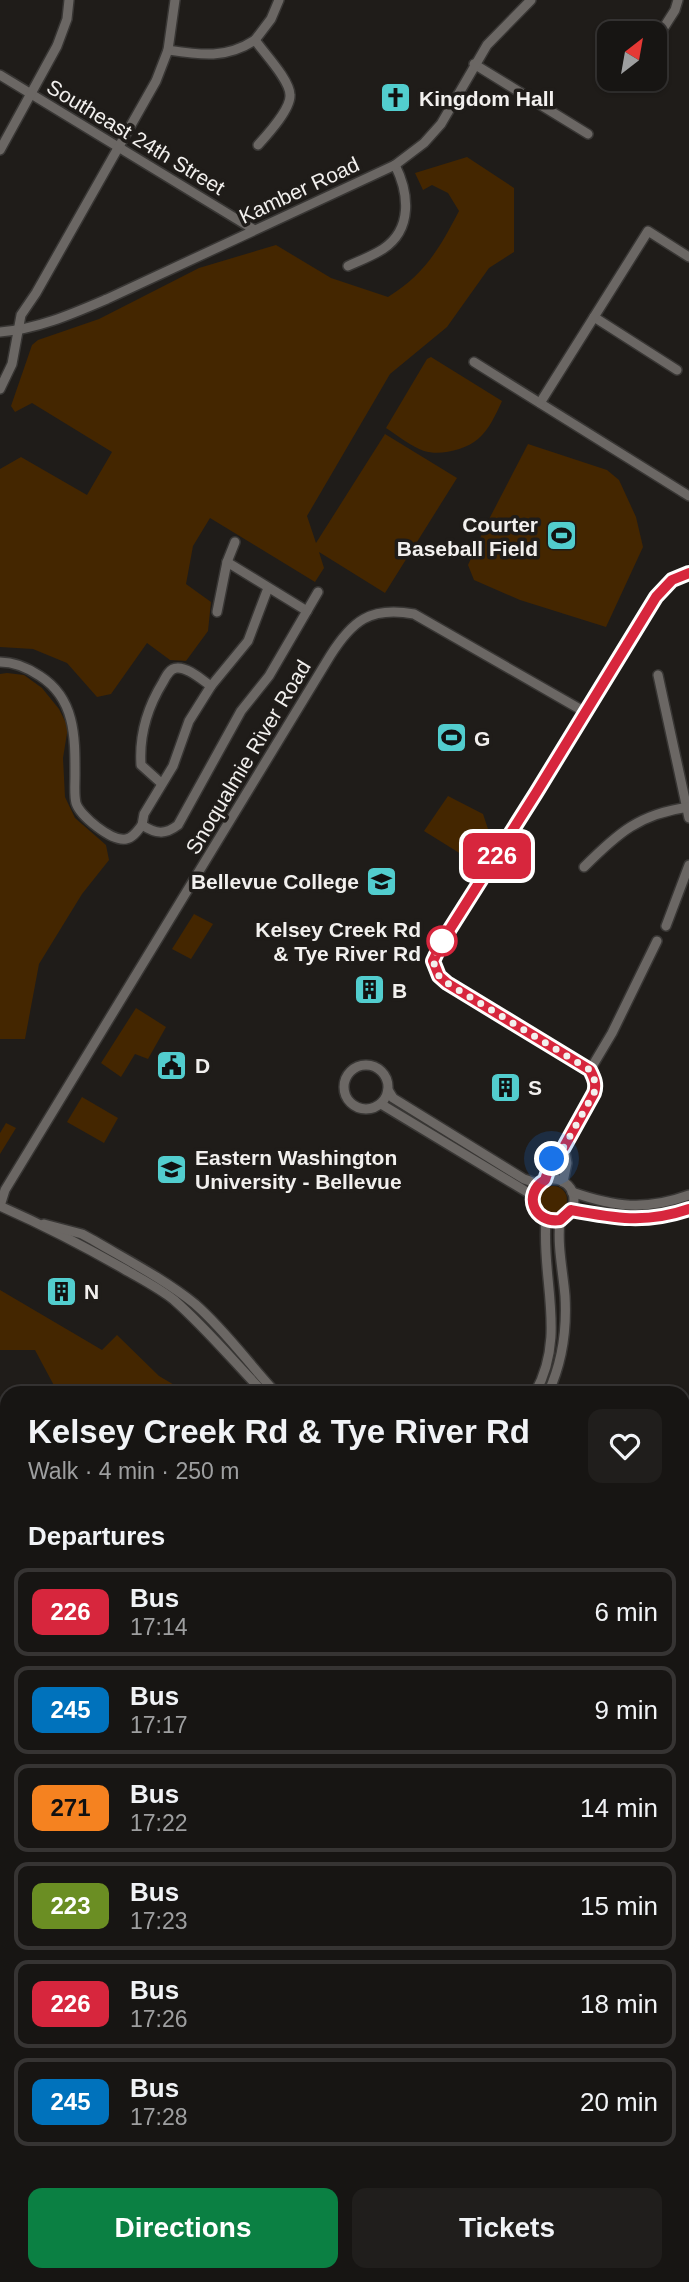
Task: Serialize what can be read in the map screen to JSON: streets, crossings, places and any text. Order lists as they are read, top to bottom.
{
  "streets": {
    "street": ["Southeast 24th Street", "Kamber Road", "Snoqualmie River Road"]
  },
  "crossings": [
    ["Southeast 24th Street", "Kamber Road"]
  ],
  "places": {
    "church": ["Kingdom Hall"],
    "sports": ["Courter Baseball Field", "G"],
    "school or university": ["Bellevue College", "Eastern Washington University - Bellevue"],
    "other": ["Kelsey Creek Rd & Tye River Rd"],
    "building": ["B", "S", "N"],
    "public building": ["D"]
  },
  "lines": ["bus line 226"],
  "north": "top right",
  "page": {
    "on_map": "226",
    "heading": [
      ["Kelsey Creek Rd & Tye River Rd", "Walk · 4 min · 250 m"],
      "Departures"
    ],
    "list": [
      {
        "mark": "226",
        "name": "Bus",
        "note": "17:14",
        "value": "6 min"
      },
      {
        "mark": "245",
        "name": "Bus",
        "note": "17:17",
        "value": "9 min"
      },
      {
        "mark": "271",
        "name": "Bus",
        "note": "17:22",
        "value": "14 min"
      },
      {
        "mark": "223",
        "name": "Bus",
        "note": "17:23",
        "value": "15 min"
      },
      {
        "mark": "226",
        "name": "Bus",
        "note": "17:26",
        "value": "18 min"
      },
      {
        "mark": "245",
        "name": "Bus",
        "note": "17:28",
        "value": "20 min"
      }
    ],
    "buttons": ["Directions", "Tickets"]
  }
}
